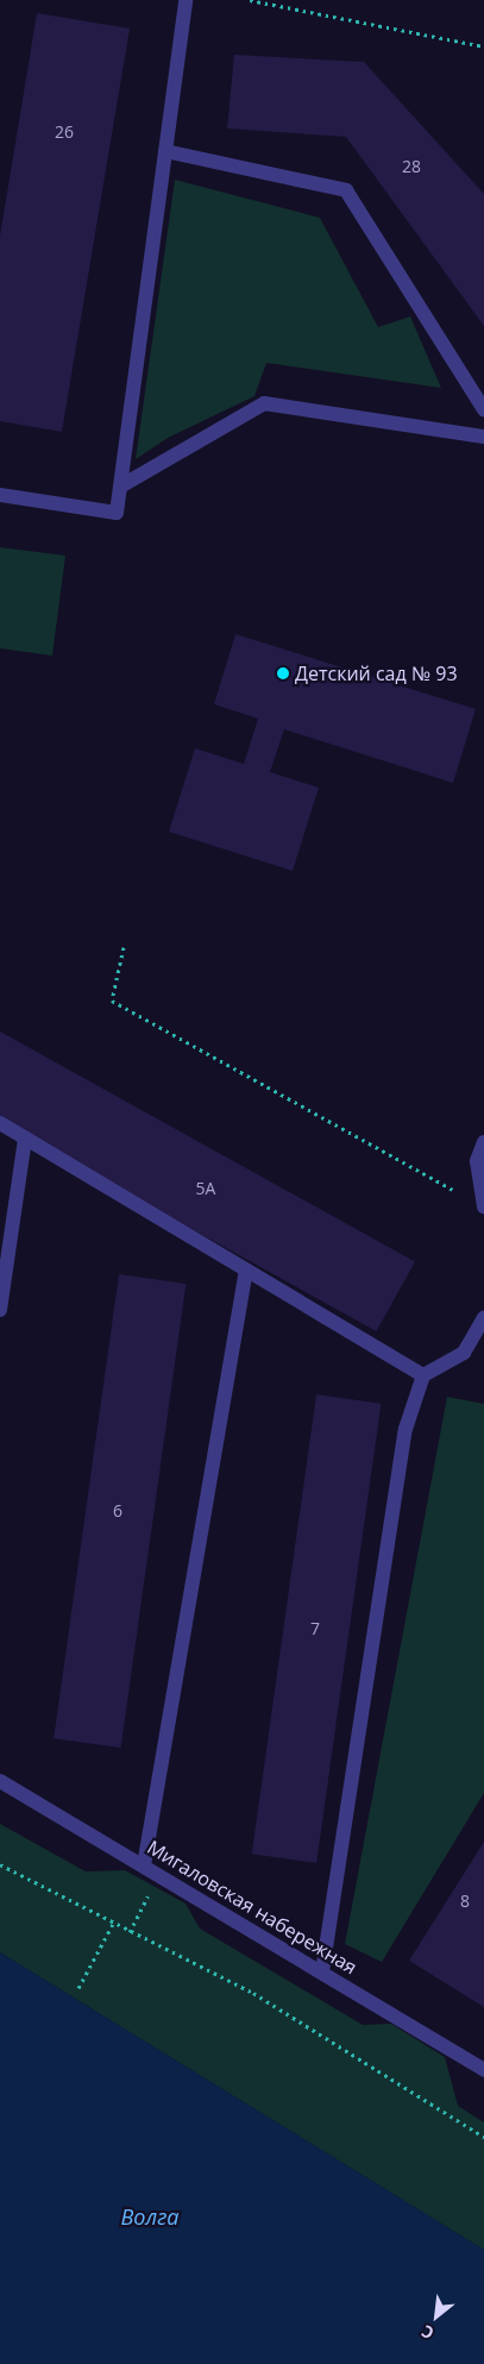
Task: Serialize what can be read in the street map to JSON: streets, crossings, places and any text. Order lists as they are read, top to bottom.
{
  "streets": {
    "street": ["Мигаловская набережная"]
  },
  "water": ["Волга"],
  "places": ["Детский сад № 93"],
  "house_numbers": [
    "26",
    "28",
    "5А",
    "6",
    "7",
    "8"
  ],
  "north": "bottom left"
}
